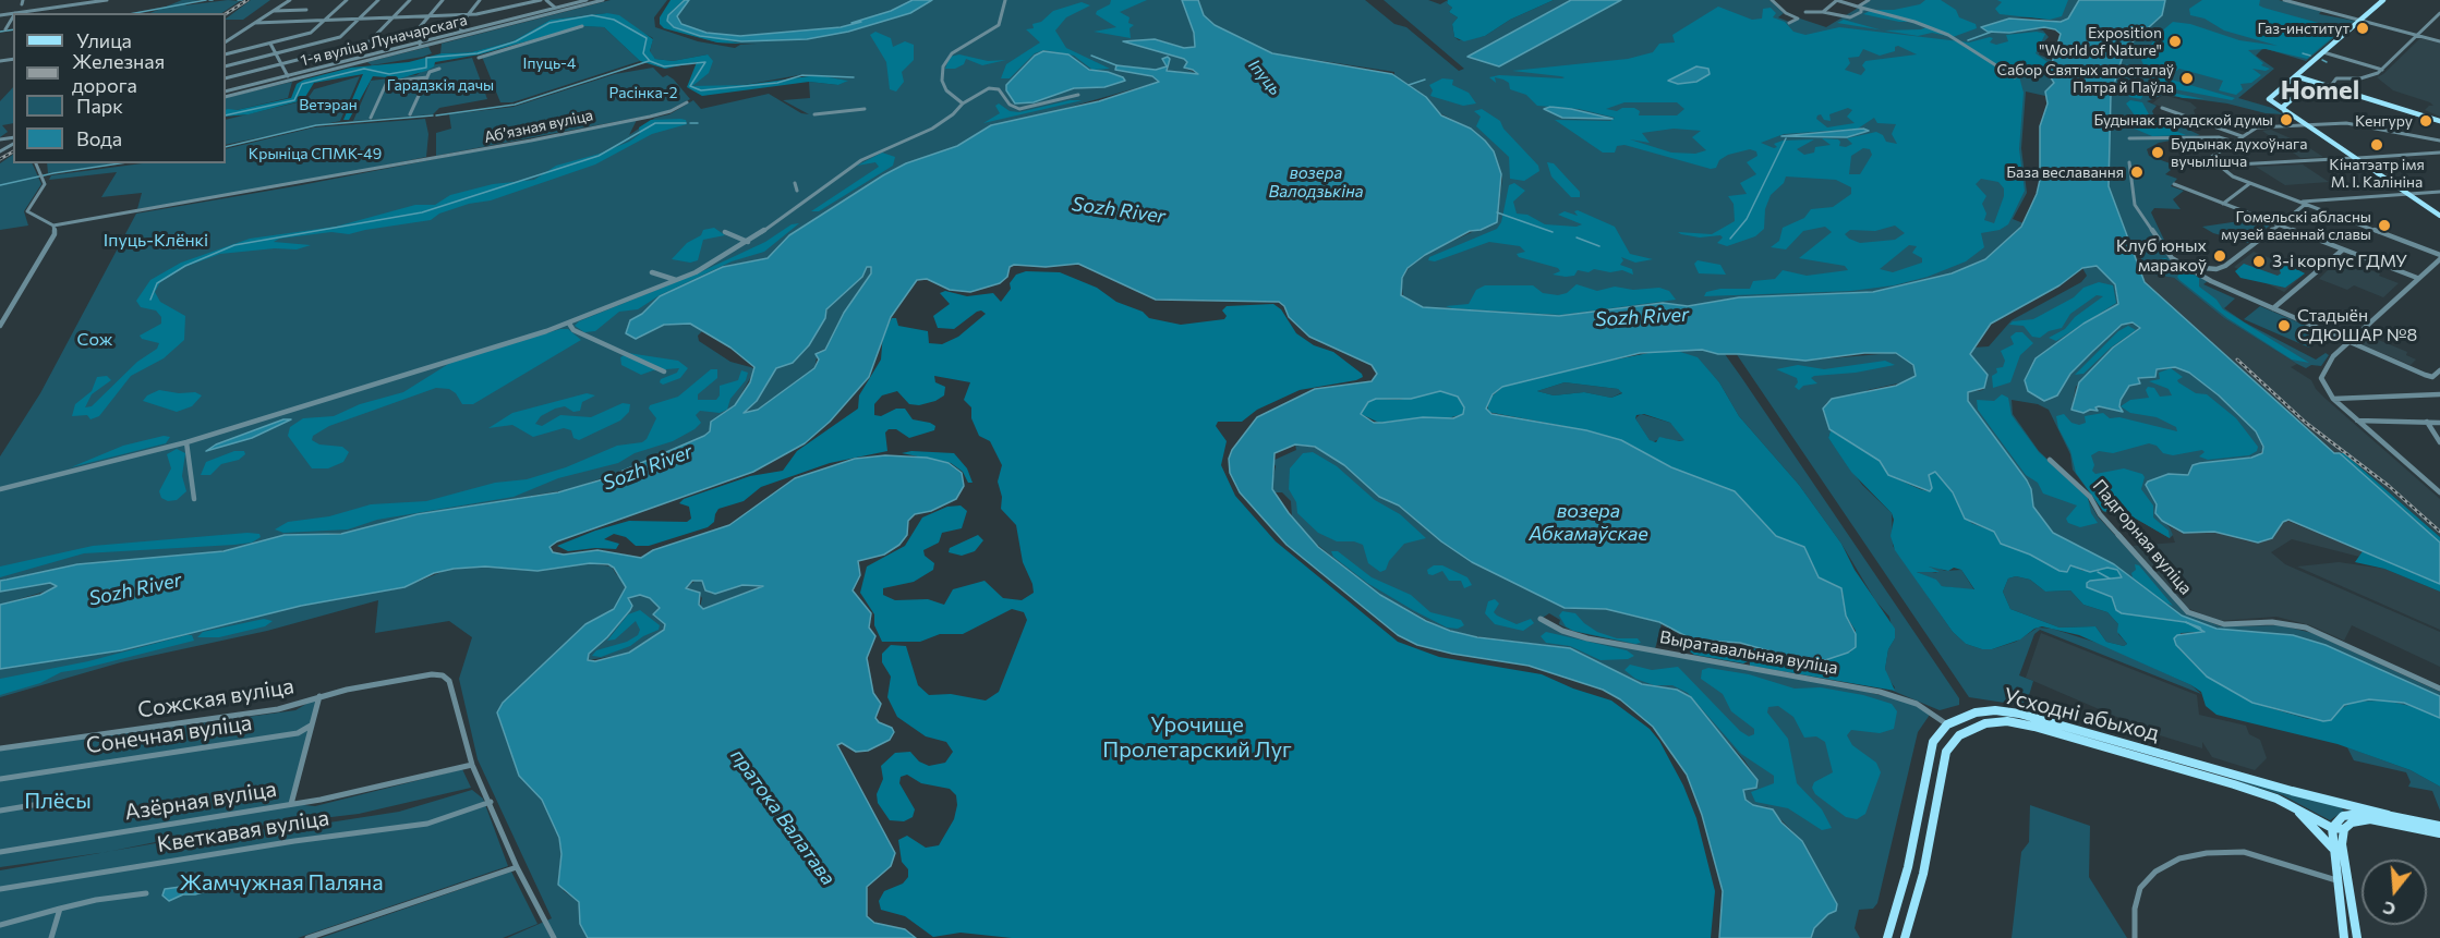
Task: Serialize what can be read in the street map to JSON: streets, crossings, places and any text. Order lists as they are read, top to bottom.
{
  "streets": {
    "main road": ["Усходні абыход"],
    "street": [
      "1-я вуліца Луначарскага",
      "Абʼязная вуліца",
      "Падгорная вуліца",
      "Выратавальная вуліца",
      "Сожская вуліца",
      "Сонечная вуліца",
      "Азёрная вуліца",
      "Кветкавая вуліца"
    ]
  },
  "crossings": [
    ["Выратавальная вуліца", "Усходні абыход"],
    ["Сожская вуліца", "Азёрная вуліца"]
  ],
  "districts": ["Homel"],
  "water": [
    "Іпуць",
    "возера Валодзькіна",
    "Sozh River",
    "возера Абкамаўскае",
    "пратока Валатава"
  ],
  "parks": [
    "Іпуць-4",
    "Гарадзкія дачы",
    "Расінка-2",
    "Ветэран",
    "Крыніца СПМК-49",
    "Іпуць-Клёнкі",
    "Сож",
    "Урочище Пролетарский Луг",
    "Плёсы",
    "Жамчужная Паляна"
  ],
  "places": [
    "Газ-институт",
    "Exposition \"World of Nature\"",
    "Сабор Святых апосталаў Пятра й Паўла",
    "Будынак гарадской думы",
    "Кенгуру",
    "Кінатэатр імя М. І. Калініна",
    "Будынак духоўнага вучылішча",
    "База веславання",
    "Гомельскі абласны музей ваеннай славы",
    "Клуб юных маракоў",
    "3-і корпус ГДМУ",
    "Стадыён СДЮШАР №8"
  ],
  "legend": [
    "Улица",
    "Железная дорога",
    "Парк",
    "Вода"
  ],
  "north": "bottom"
}
